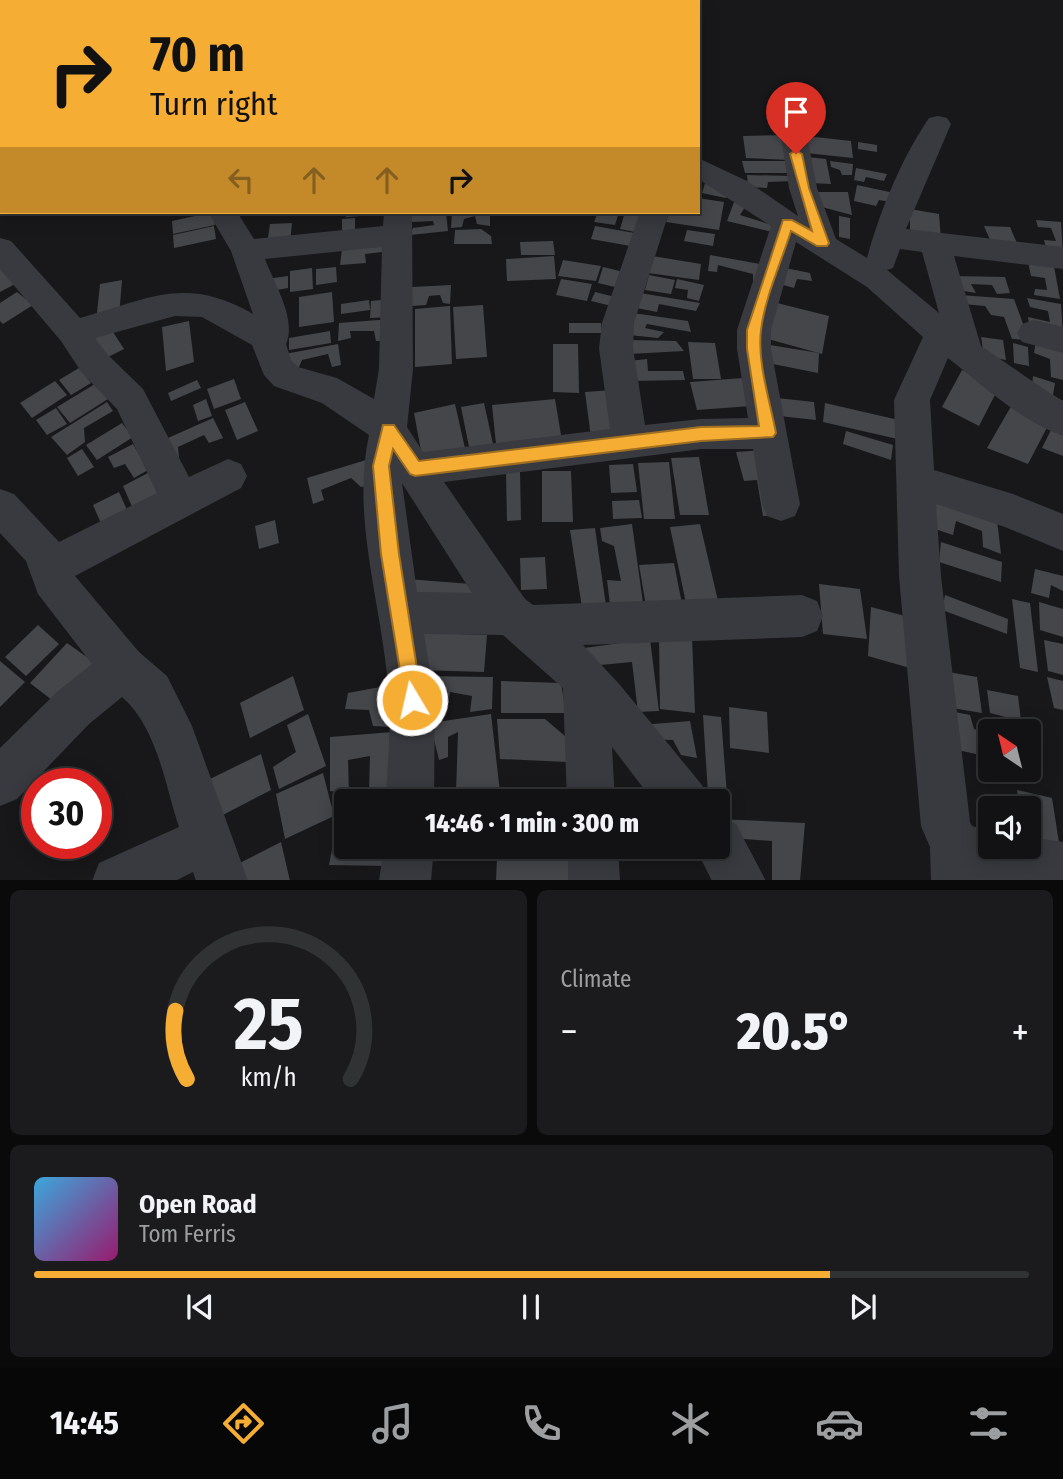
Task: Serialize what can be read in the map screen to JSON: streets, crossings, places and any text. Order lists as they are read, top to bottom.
{
  "north": "top left",
  "page": {
    "turn": ["70 m", "Turn right"],
    "limit": "30",
    "trip": "14:46 · 1 min · 300 m",
    "tile": "Climate",
    "heat": ["−", "20.5°", "+"],
    "song": ["Open Road", "Tom Ferris"],
    "tabs": "14:45",
    "gauge": ["25", "km/h"]
  }
}
